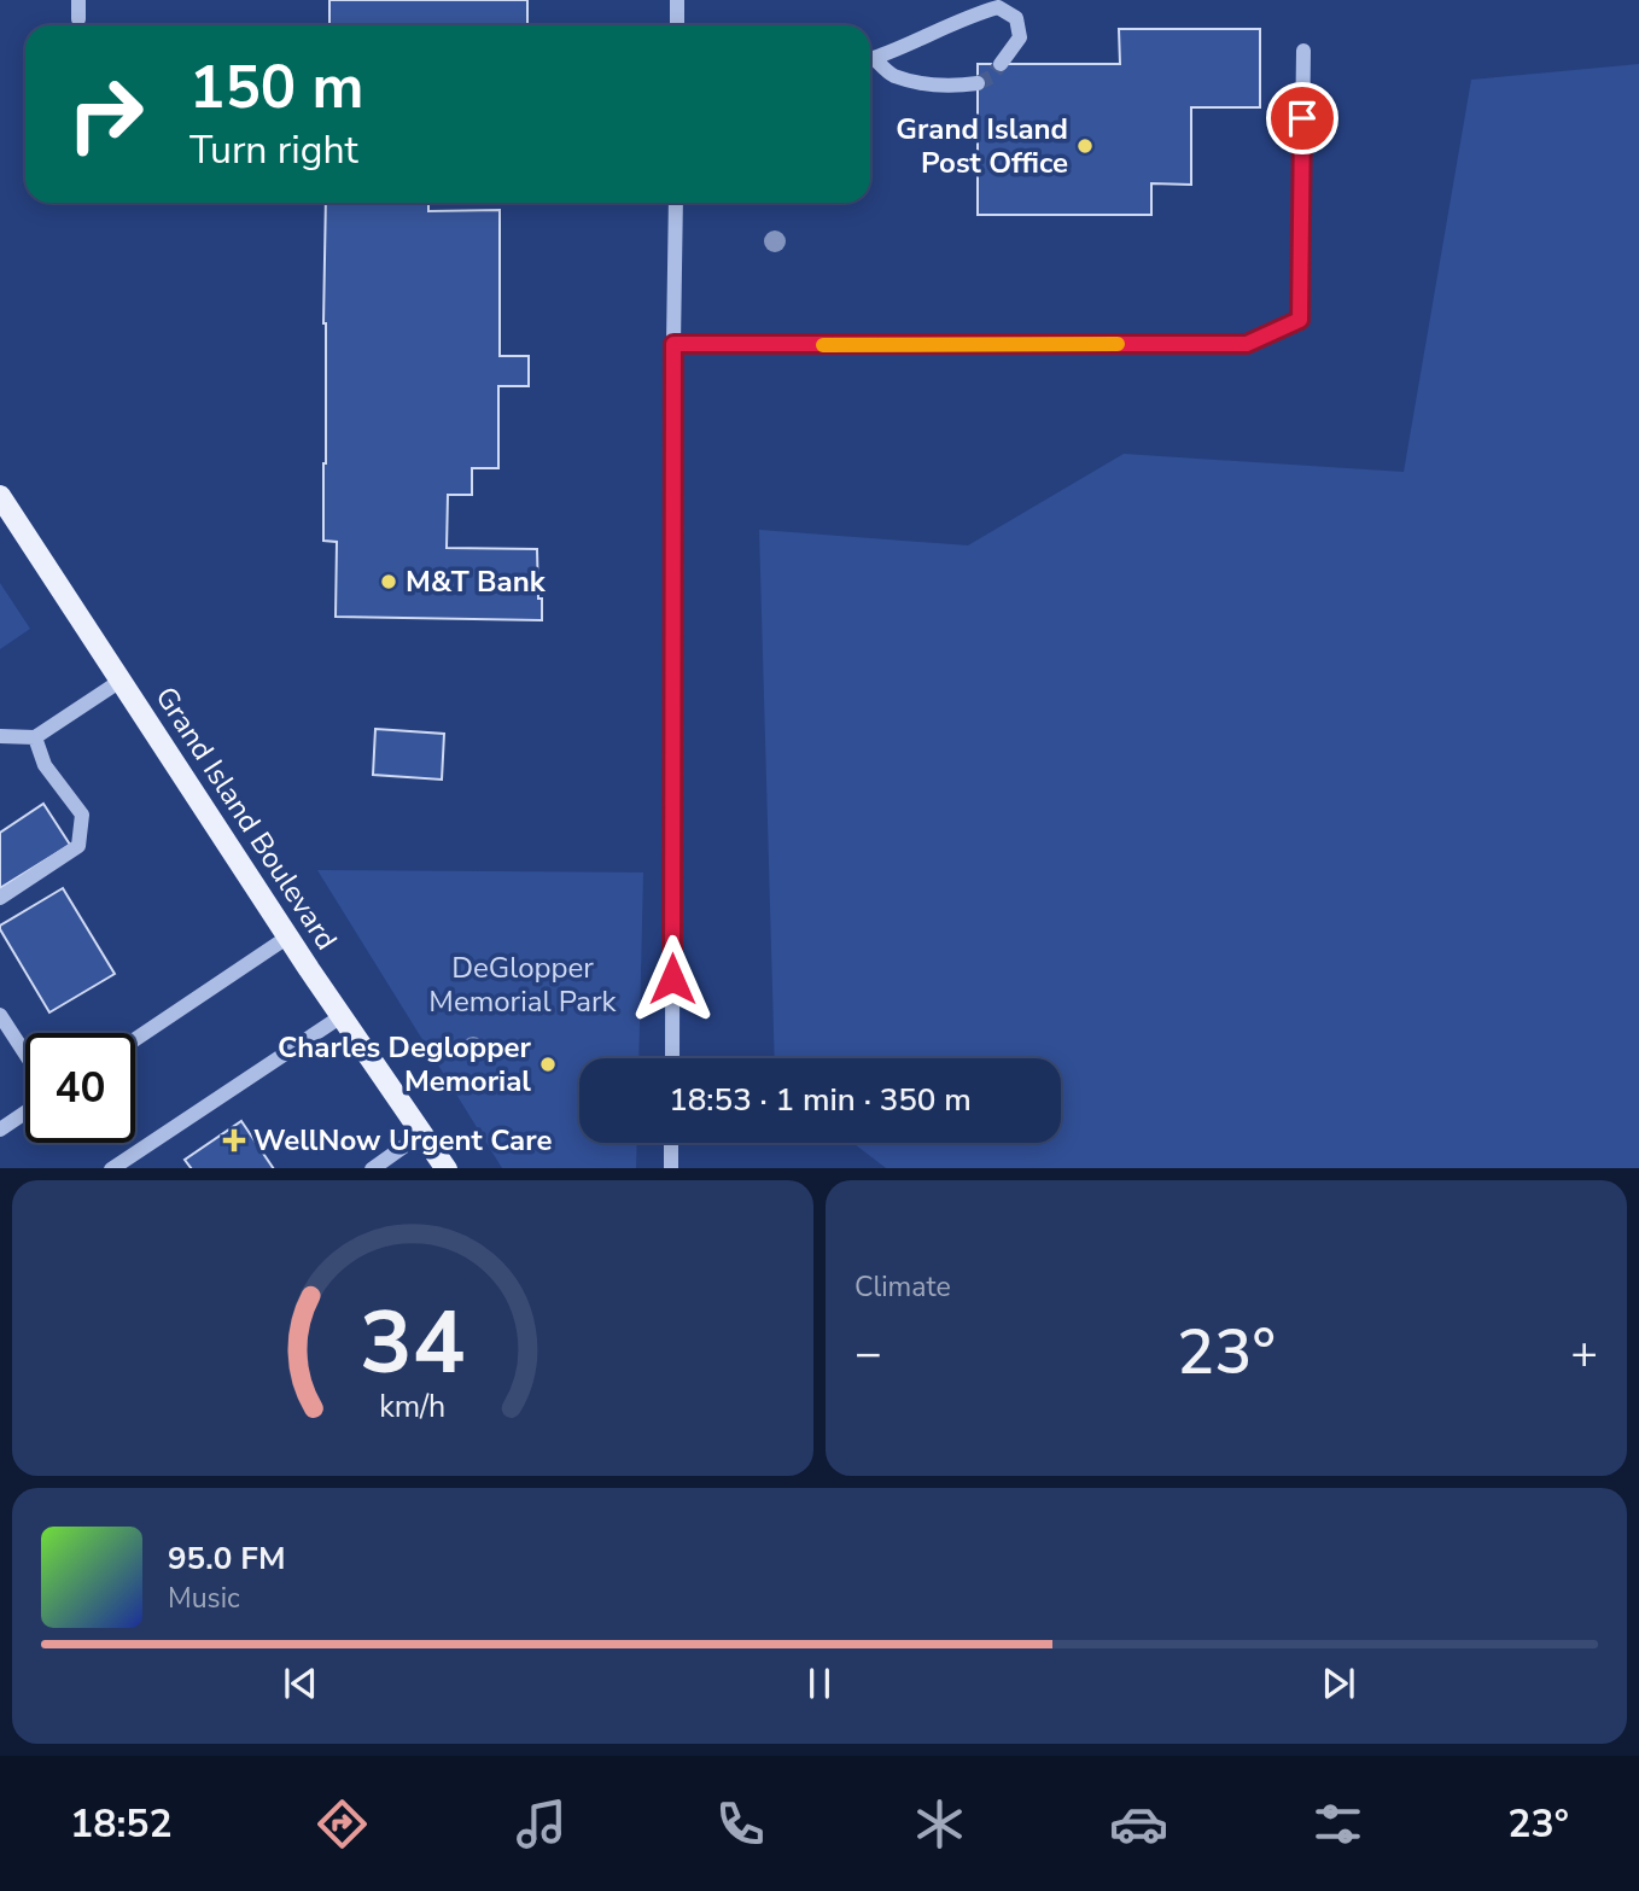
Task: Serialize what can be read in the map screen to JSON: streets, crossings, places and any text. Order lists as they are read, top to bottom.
{
  "streets": {
    "main road": ["Grand Island Boulevard"]
  },
  "parks": ["DeGlopper Memorial Park"],
  "places": {
    "other": ["Grand Island Post Office", "M&T Bank", "Charles Deglopper Memorial"],
    "health": ["WellNow Urgent Care"]
  },
  "page": {
    "turn": ["150 m", "Turn right"],
    "limit": "40",
    "trip": "18:53 · 1 min · 350 m",
    "tile": "Climate",
    "heat": ["−", "23°", "+"],
    "song": ["95.0 FM", "Music"],
    "tabs": ["18:52", "23°"],
    "gauge": ["34", "km/h"]
  }
}
